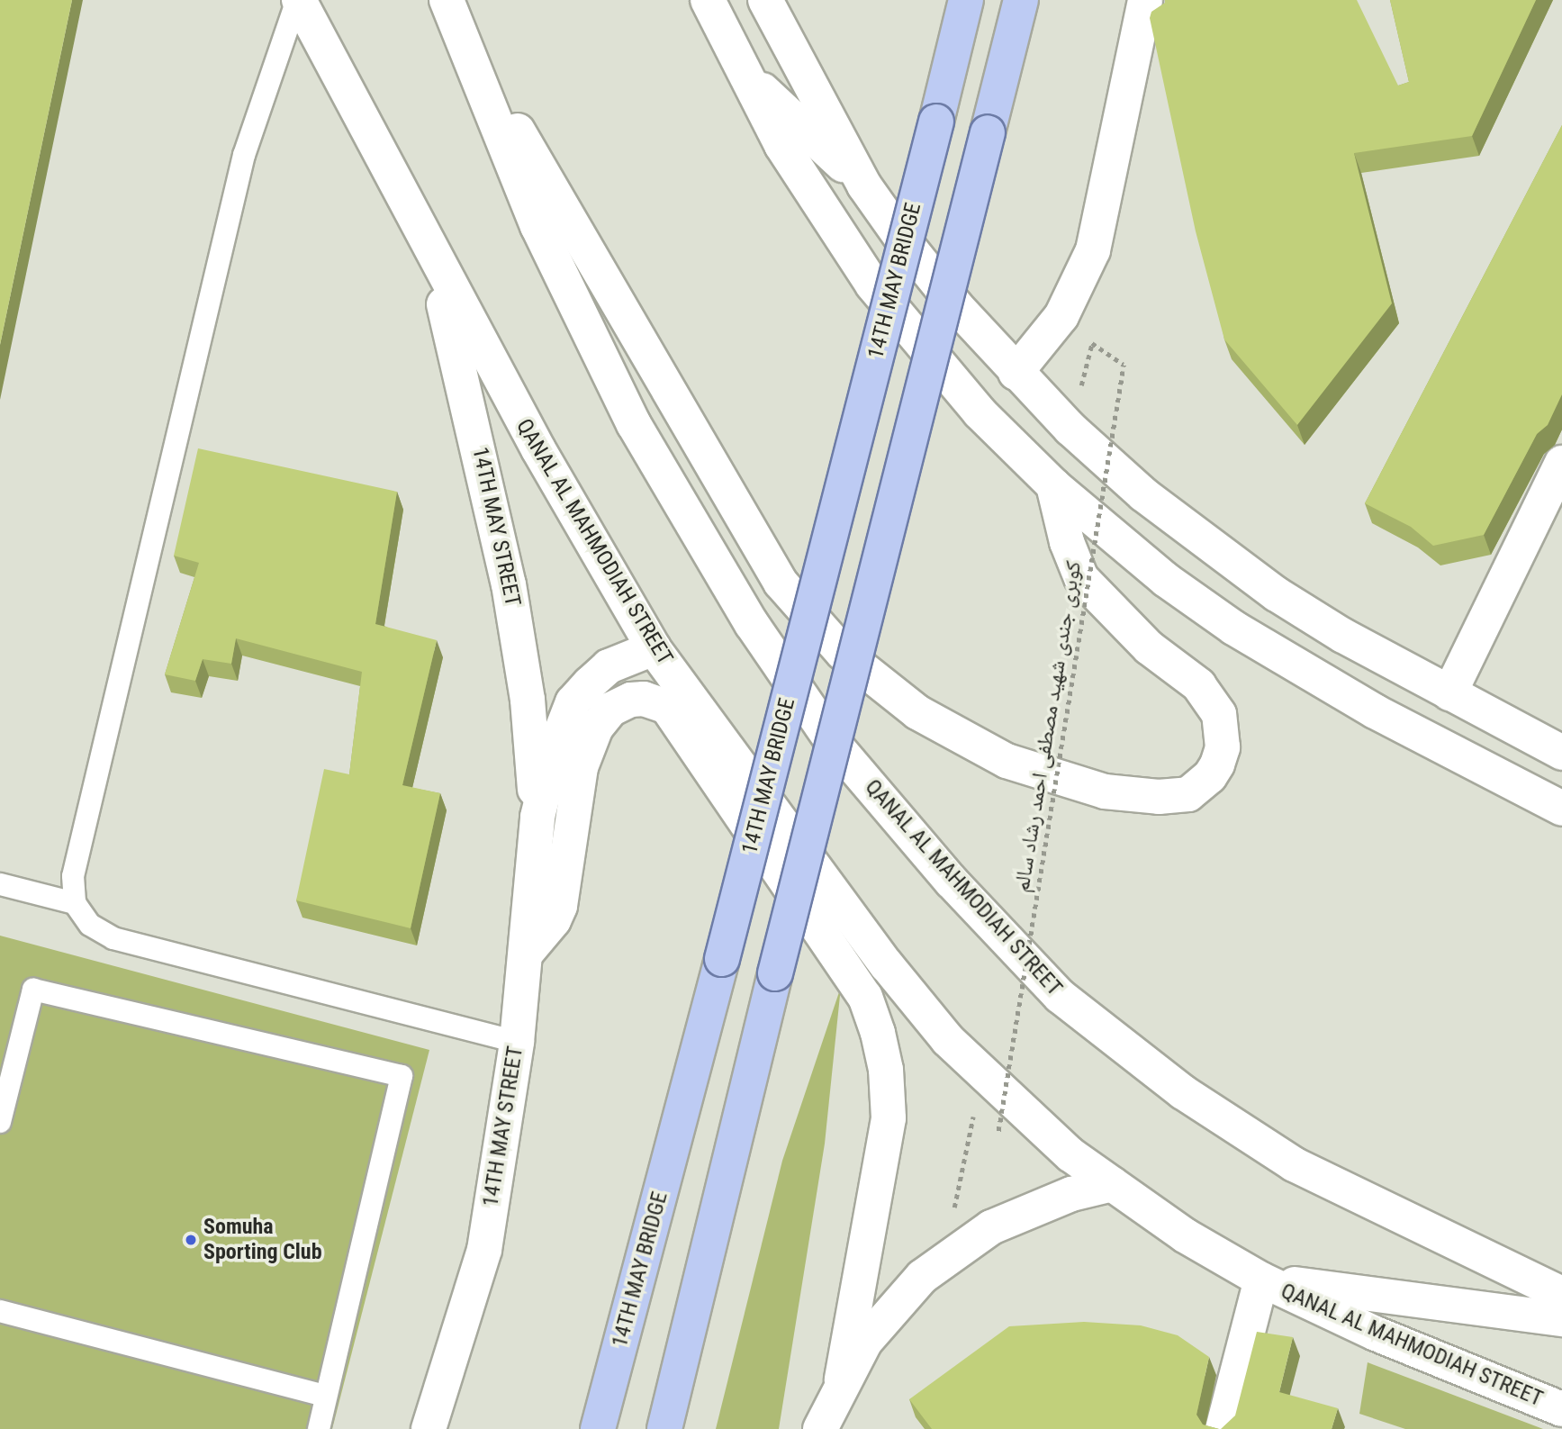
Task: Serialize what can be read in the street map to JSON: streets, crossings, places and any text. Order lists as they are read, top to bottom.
{
  "streets": {
    "main road": ["14TH MAY BRIDGE", "14TH MAY STREET", "QANAL AL MAHMODIAH STREET"],
    "path": ["كوبرى جندى شهيد مصطفى احمد رشاد سالم"]
  },
  "crossings": [
    ["14TH MAY STREET", "QANAL AL MAHMODIAH STREET"]
  ],
  "places": ["Somuha Sporting Club"]
}
